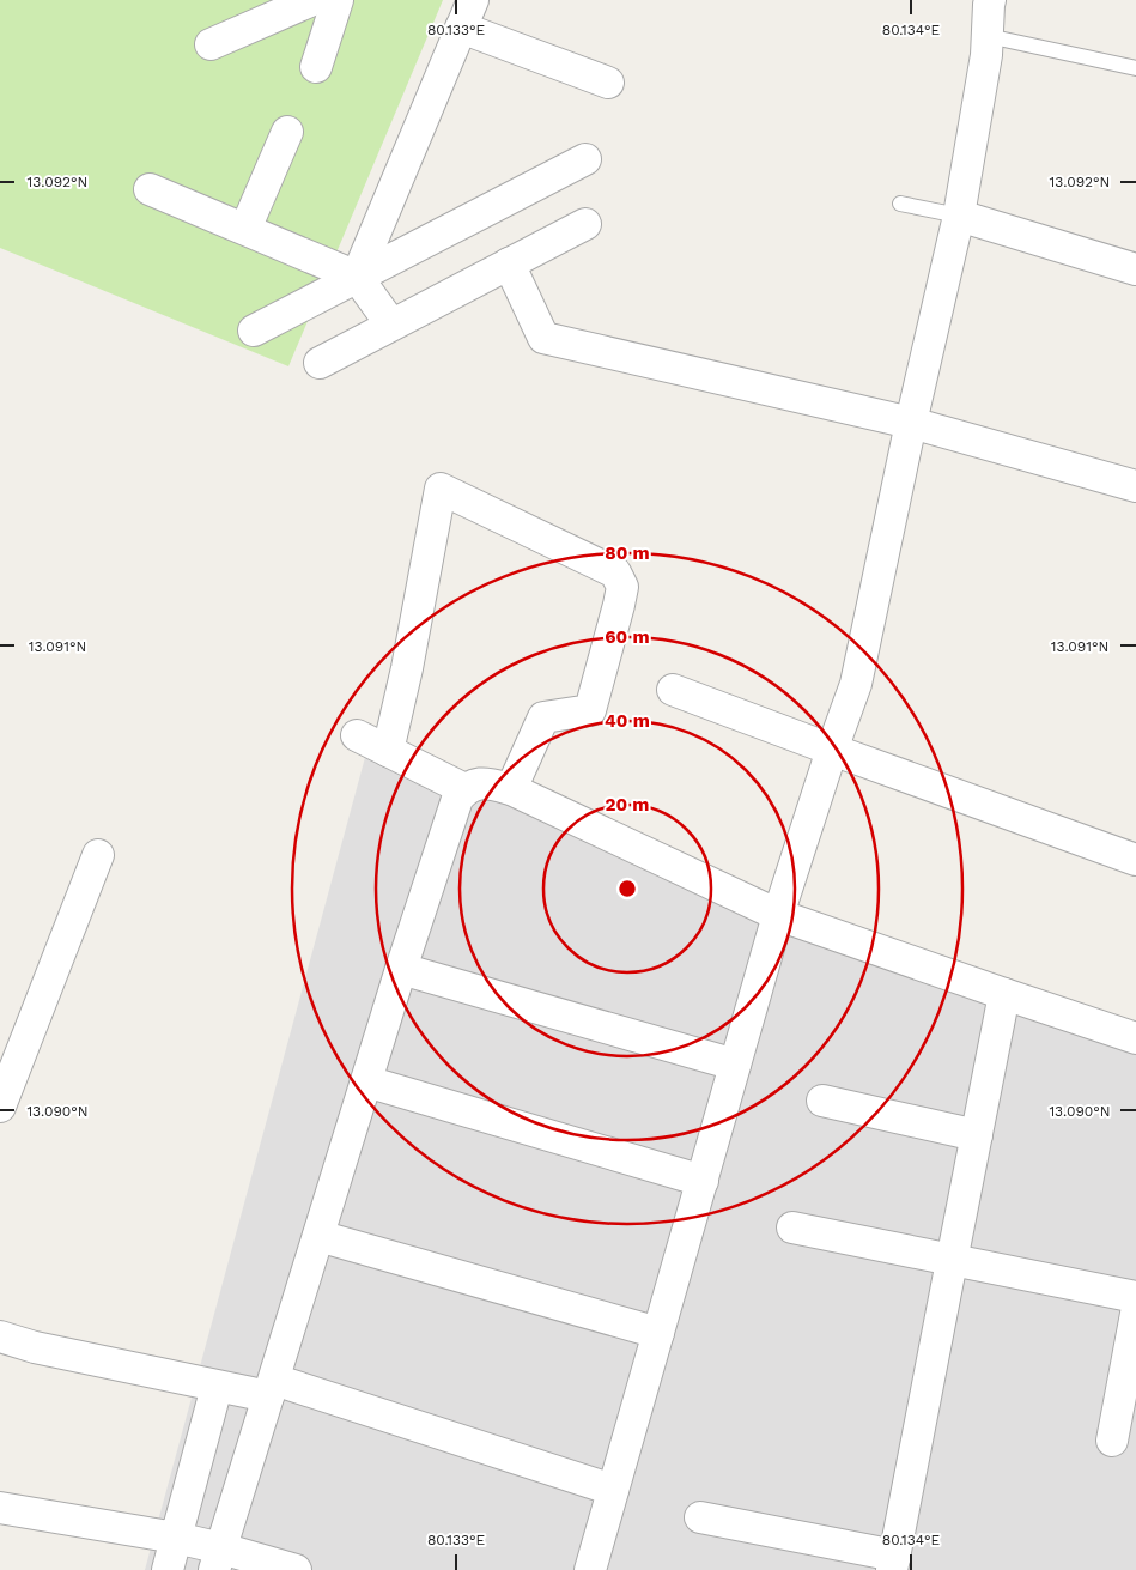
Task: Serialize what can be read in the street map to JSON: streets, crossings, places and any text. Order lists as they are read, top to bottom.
{
  "coordinates": [
    "80.133°E",
    "80.134°E",
    "13.092°N",
    "13.091°N",
    "13.090°N"
  ],
  "rings": [
    "80 m",
    "60 m",
    "40 m",
    "20 m"
  ]
}
